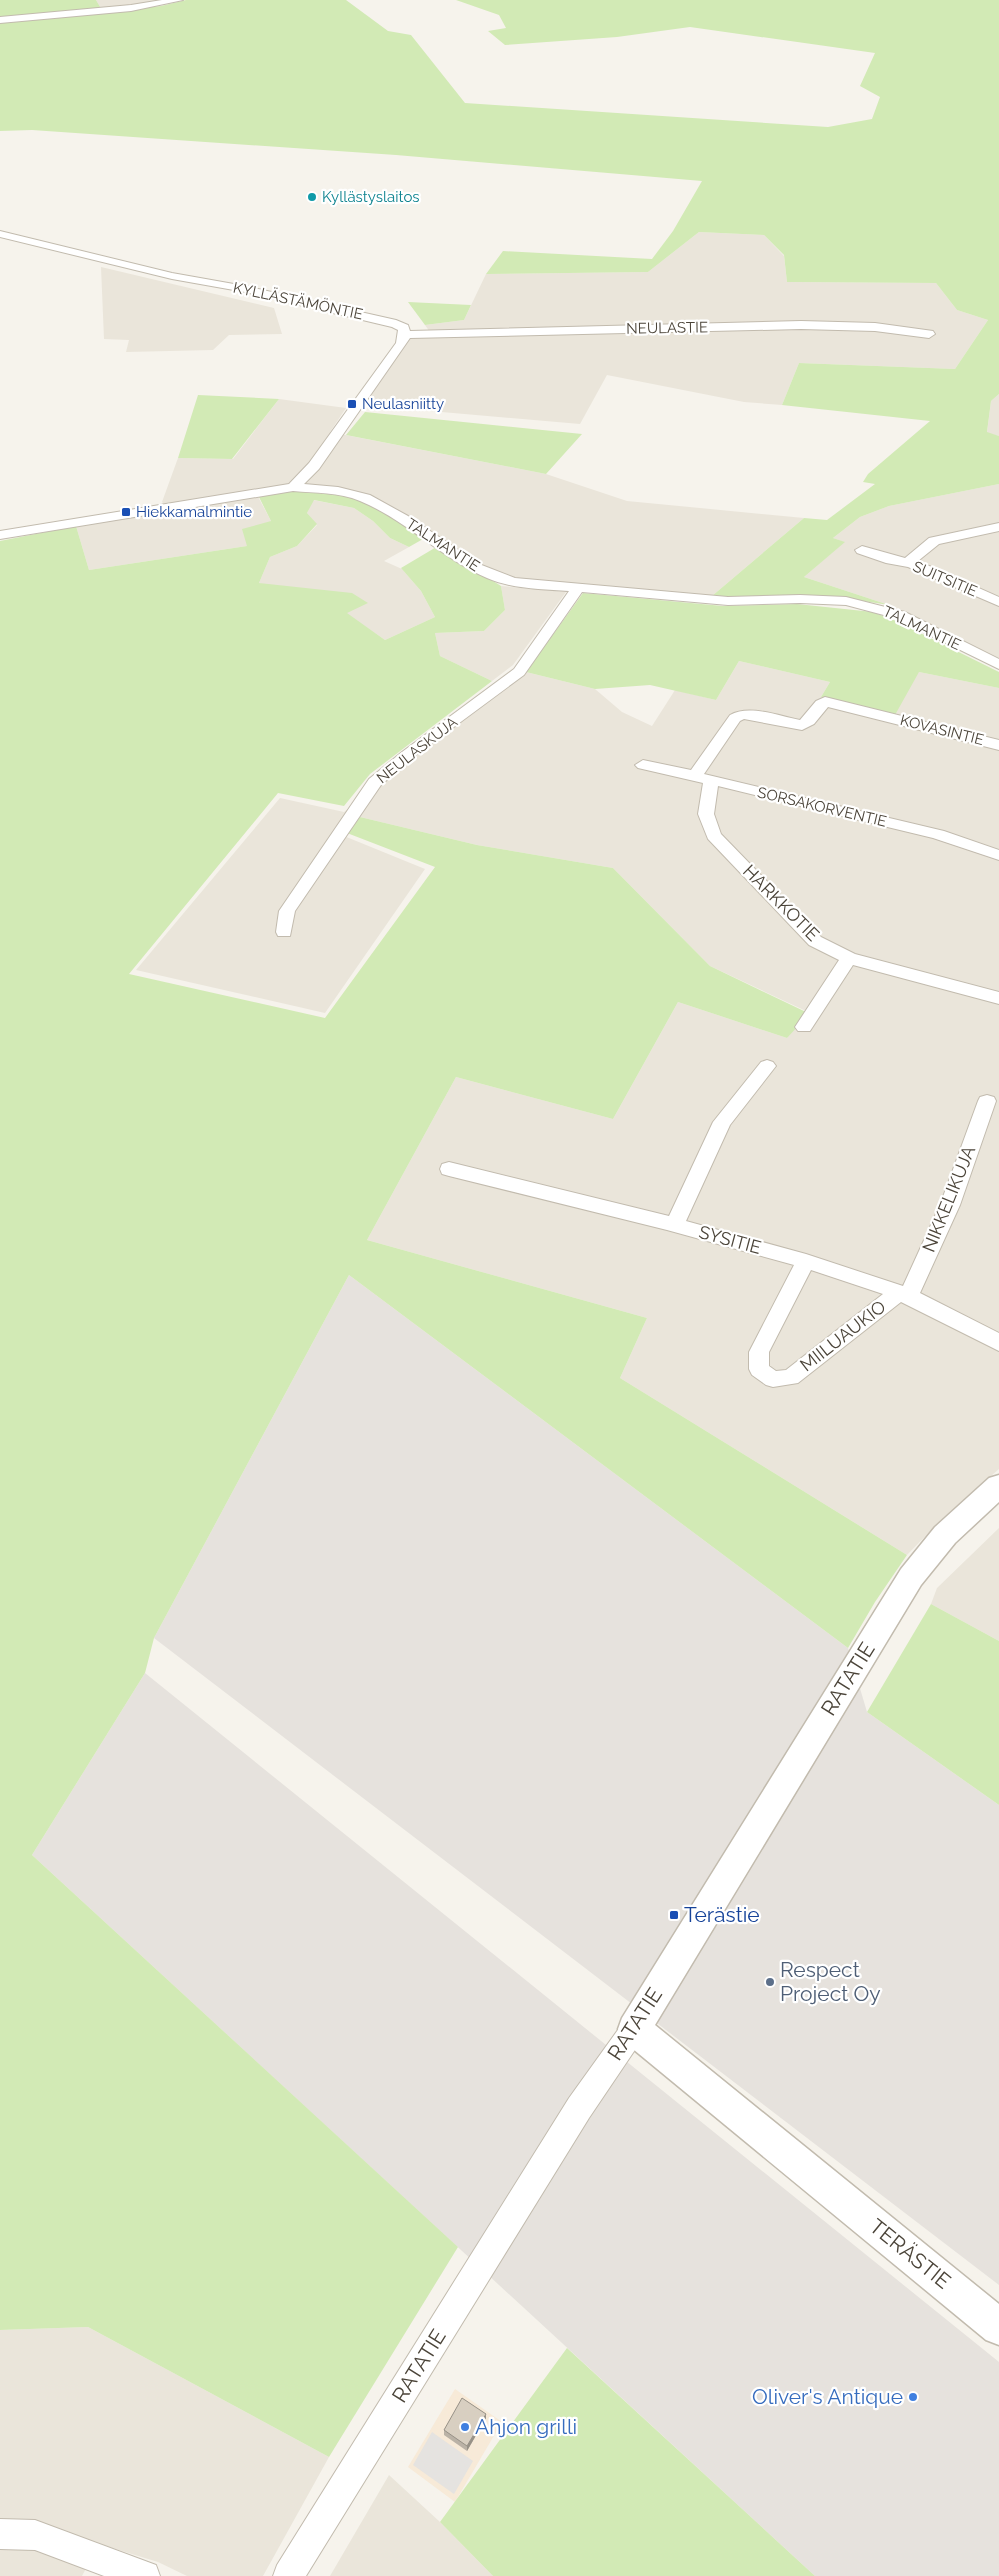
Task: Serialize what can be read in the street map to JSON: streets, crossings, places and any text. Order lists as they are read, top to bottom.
{
  "streets": {
    "street": [
      "KYLLÄSTÄMÖNTIE",
      "NEULASTIE",
      "TALMANTIE",
      "SUITSITIE",
      "KOVASINTIE",
      "NEULASKUJA",
      "SORSAKORVENTIE",
      "HARKKOTIE",
      "NIKKELIKUJA",
      "SYSITIE",
      "MIILUAUKIO",
      "RATATIE",
      "TERÄSTIE"
    ]
  },
  "crossings": [
    ["KYLLÄSTÄMÖNTIE", "NEULASTIE"],
    ["TALMANTIE", "NEULASKUJA"],
    ["KOVASINTIE", "SORSAKORVENTIE"],
    ["SORSAKORVENTIE", "HARKKOTIE"],
    ["NIKKELIKUJA", "SYSITIE"],
    ["NIKKELIKUJA", "MIILUAUKIO"],
    ["SYSITIE", "MIILUAUKIO"],
    ["RATATIE", "TERÄSTIE"]
  ],
  "places": {
    "other": [
      "Kyllästyslaitos",
      "Respect Project Oy",
      "Oliver's Antique",
      "Ahjon grilli"
    ],
    "transit": ["Neulasniitty", "Hiekkamalmintie", "Terästie"]
  }
}
